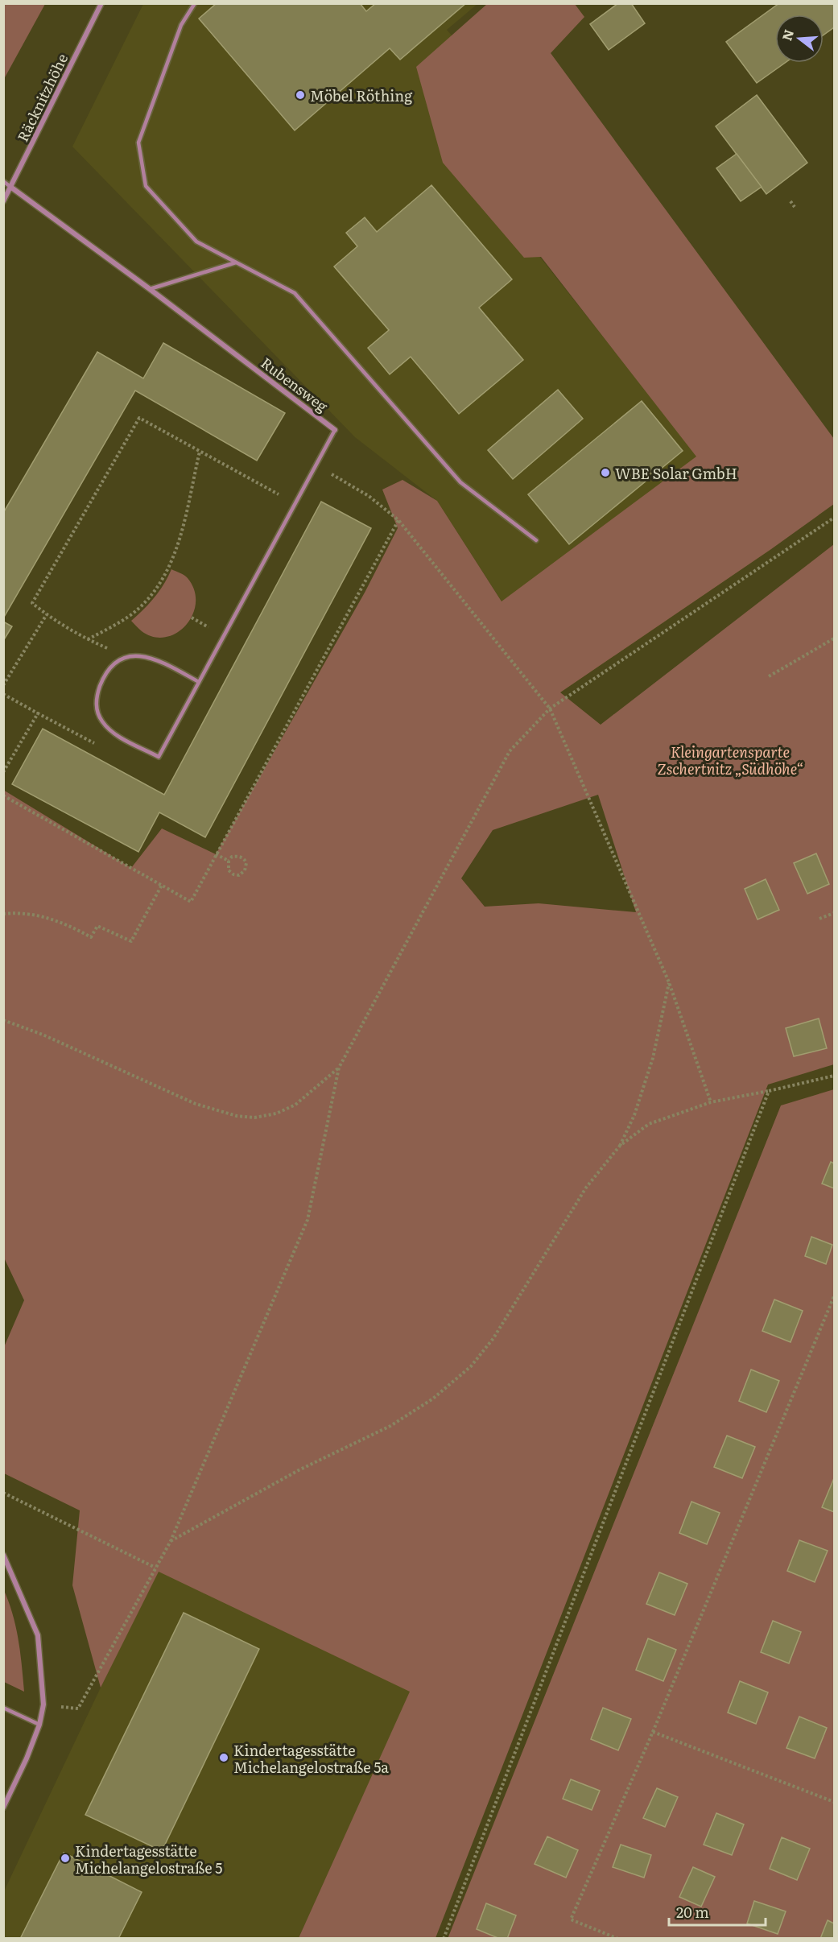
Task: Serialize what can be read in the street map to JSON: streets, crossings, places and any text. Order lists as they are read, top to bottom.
{
  "streets": {
    "street": ["Räcknitzhöhe", "Rubensweg"]
  },
  "crossings": [
    ["Räcknitzhöhe", "Rubensweg"]
  ],
  "parks": ["Kleingartensparte Zschertnitz „Südhöhe“"],
  "places": [
    "Möbel Röthing",
    "WBE Solar GmbH",
    "Kindertagesstätte Michelangelostraße 5a",
    "Kindertagesstätte Michelangelostraße 5"
  ],
  "scale_bar": "20 m",
  "north": "left"
}
